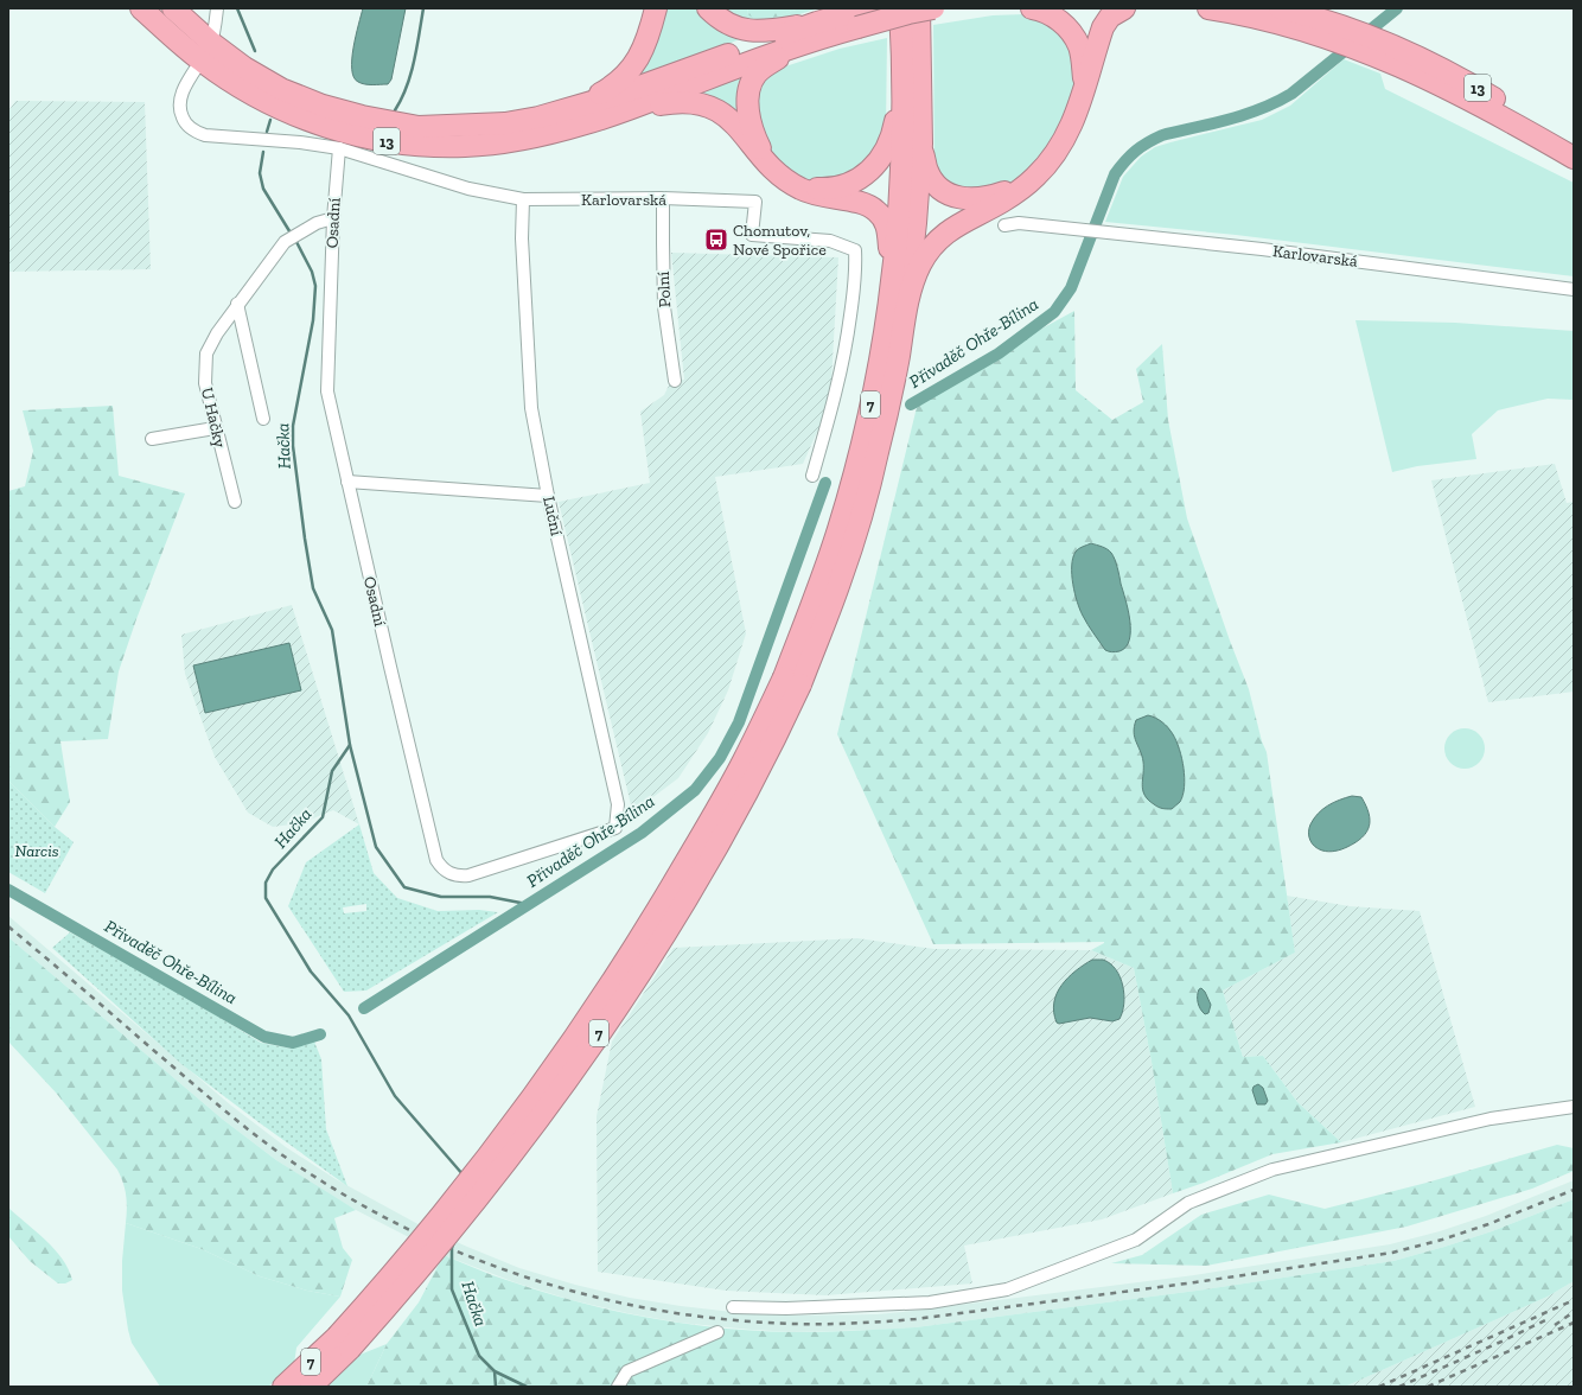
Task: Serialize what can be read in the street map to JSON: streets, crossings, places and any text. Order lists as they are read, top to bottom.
{
  "streets": {
    "highway": ["13", "7"],
    "street": [
      "Karlovarská",
      "Osadní",
      "Polní",
      "U Hačky",
      "Luční"
    ]
  },
  "crossings": [
    ["13", "Karlovarská"],
    ["Karlovarská", "Osadní"],
    ["Karlovarská", "Polní"],
    ["Karlovarská", "Luční"],
    ["Osadní", "U Hačky"],
    ["Osadní", "Luční"]
  ],
  "water": ["Přivaděč Ohře-Bílina", "Hačka"],
  "parks": ["Narcis"],
  "places": {
    "bus stop": ["Chomutov, Nové Spořice"]
  }
}
